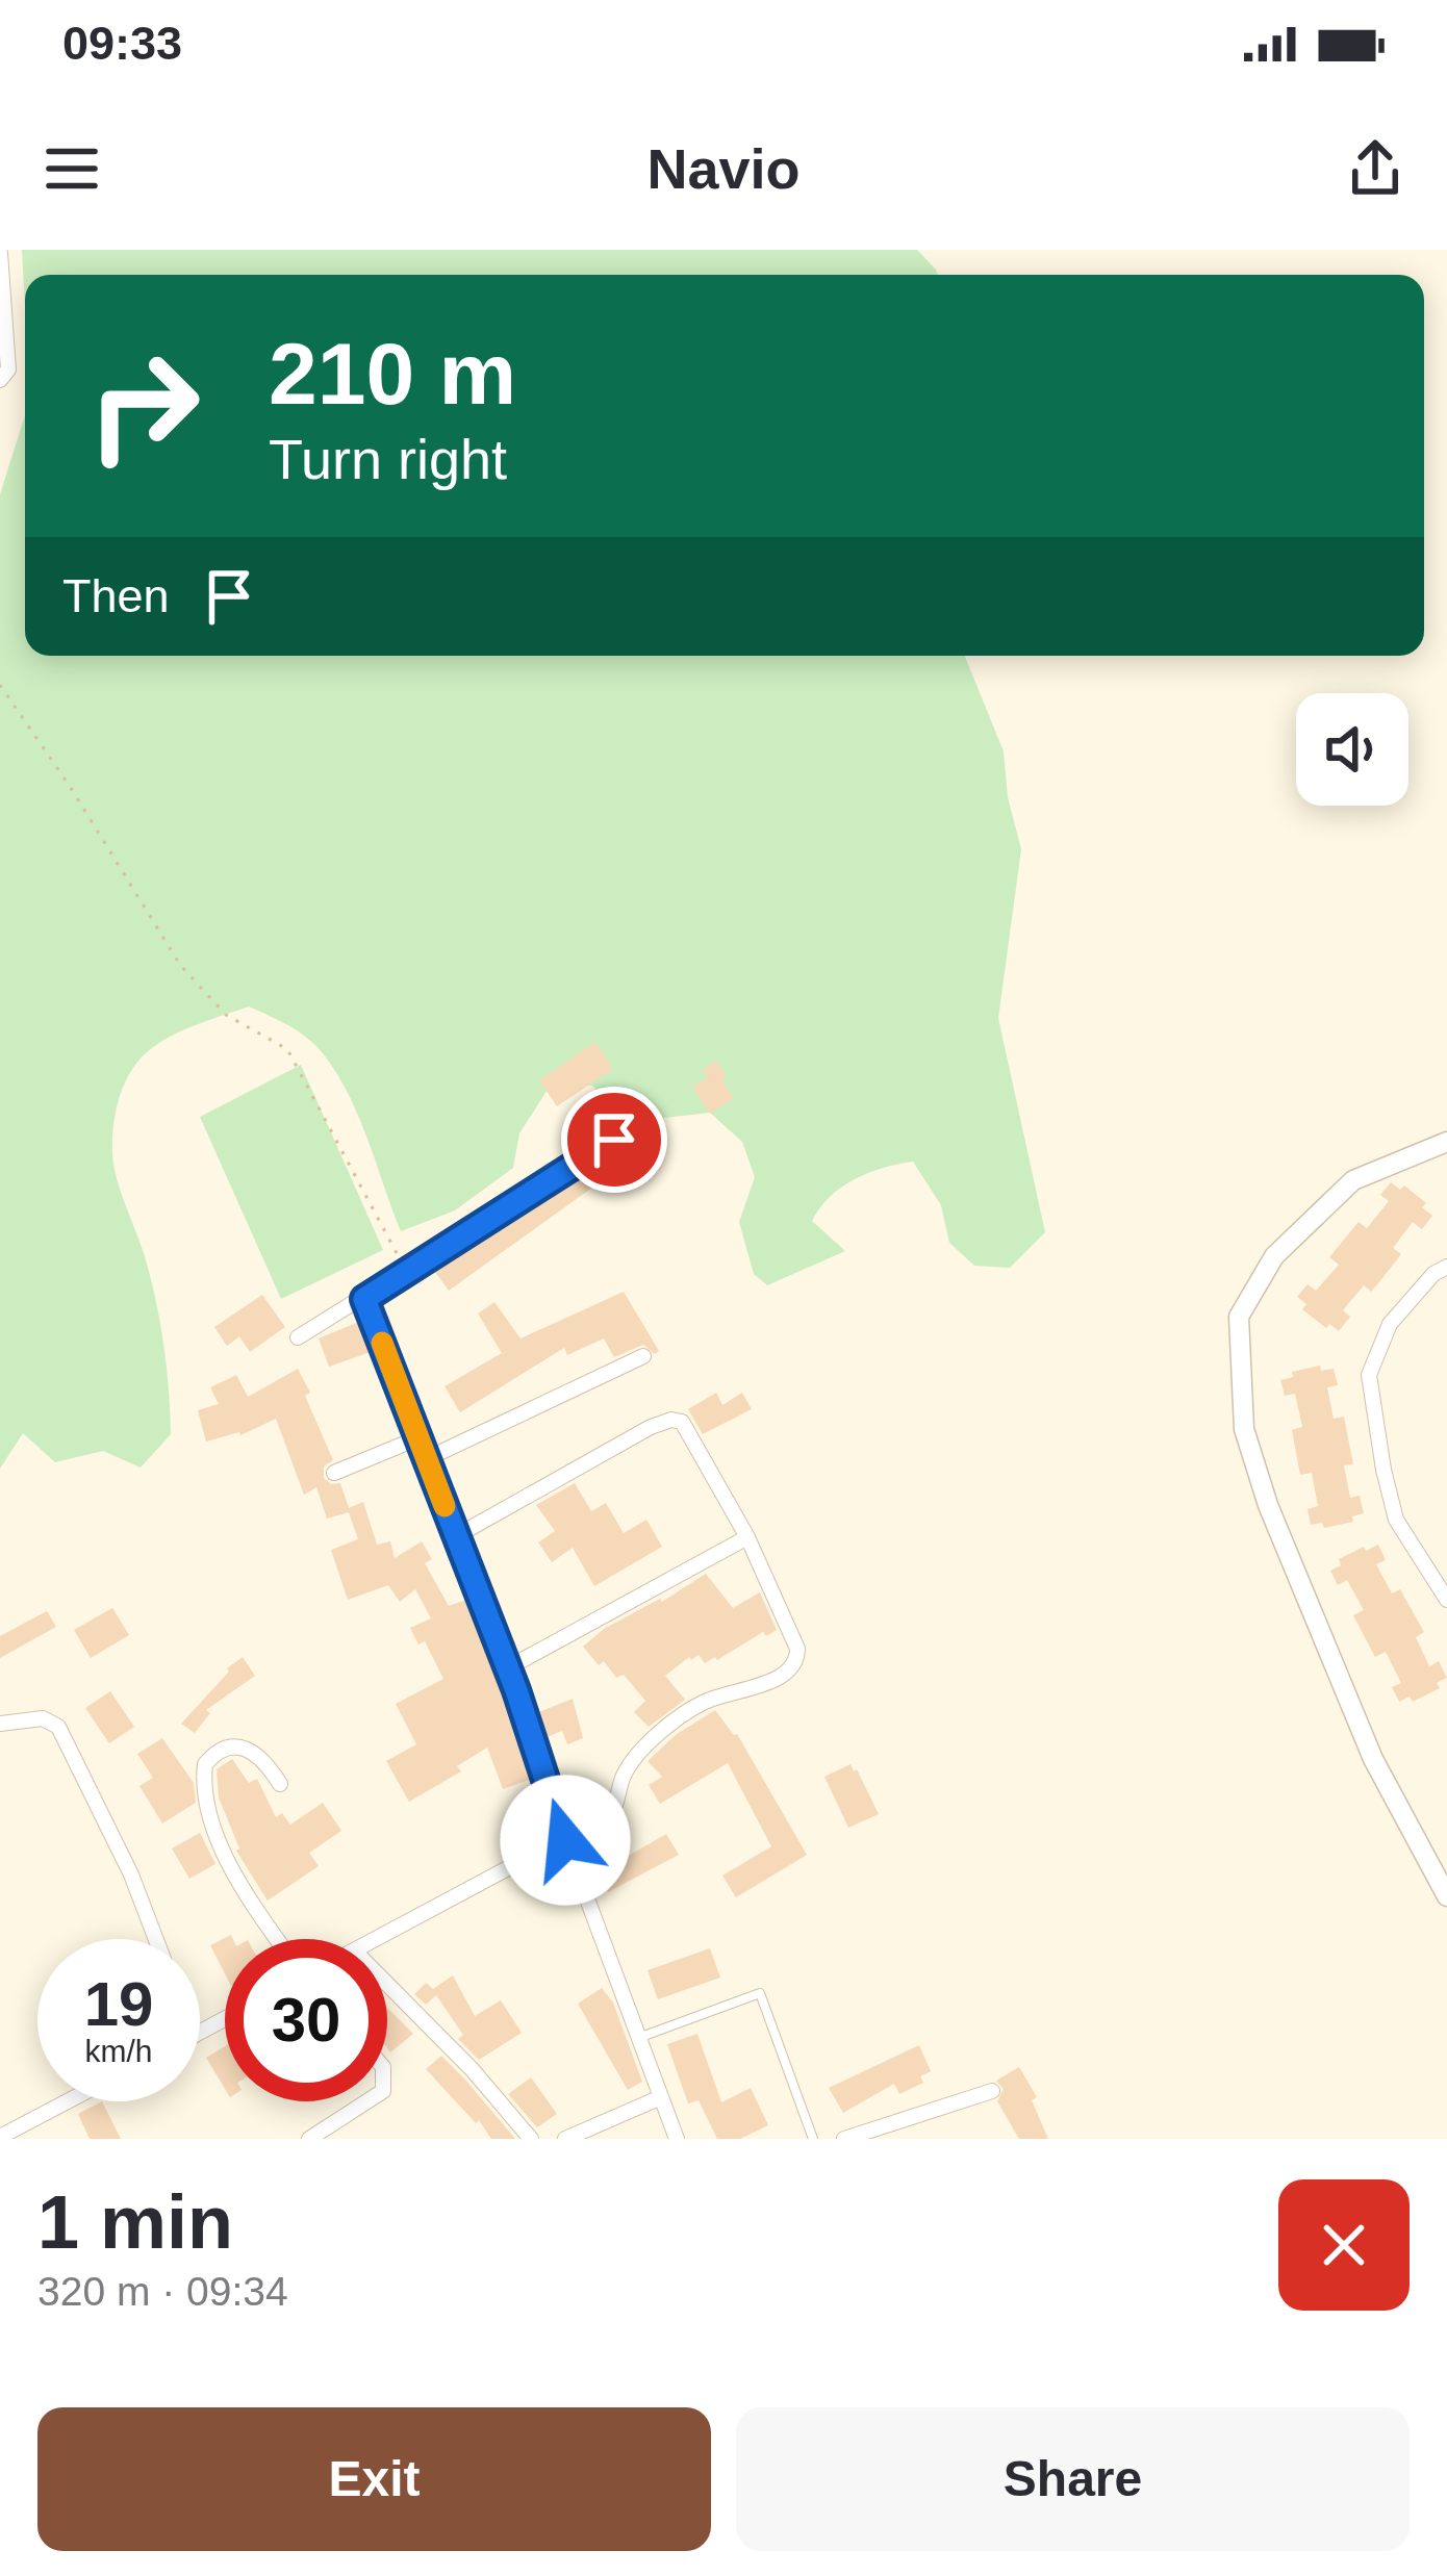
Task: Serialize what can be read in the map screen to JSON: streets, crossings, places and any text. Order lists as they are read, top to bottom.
{
  "page": {
    "status": "09:33",
    "header": "Navio",
    "turn": ["210 m", "Turn right"],
    "then": "Then",
    "speed": "19 km/h",
    "limit": "30",
    "heading": ["1 min", "320 m · 09:34"],
    "buttons": ["Exit", "Share"]
  }
}
